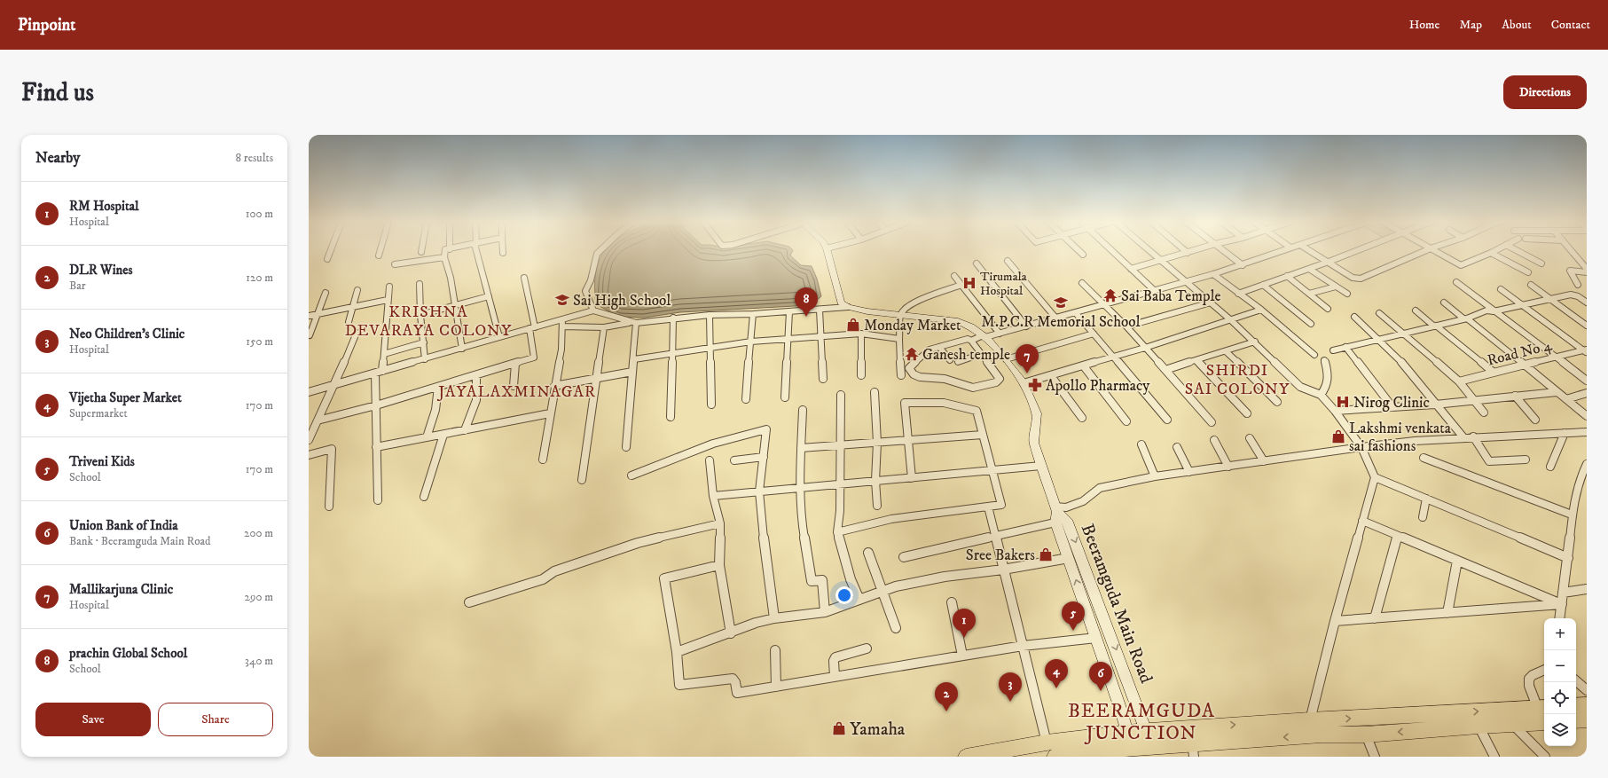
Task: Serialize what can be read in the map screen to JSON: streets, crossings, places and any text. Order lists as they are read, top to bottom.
{
  "streets": {
    "main road": ["Beeramguda Main Road"],
    "street": ["Road No 4"]
  },
  "districts": [
    "KRISHNA DEVARAYA COLONY",
    "SHIRDI SAI COLONY",
    "JAYALAXMINAGAR",
    "BEERAMGUDA JUNCTION"
  ],
  "places": {
    "hospital": ["Tirumala Hospital", "Nirog Clinic"],
    "temple": ["Sai Baba Temple", "Ganesh temple"],
    "school or university": ["Sai High School", "M.P.C.R Memorial School"],
    "shop": [
      "Monday Market",
      "Lakshmi venkata sai fashions",
      "Sree Bakers",
      "Yamaha"
    ],
    "pharmacy": ["Apollo Pharmacy"]
  },
  "page": {
    "header": "Pinpoint",
    "nav": [
      "Home",
      "Map",
      "About",
      "Contact"
    ],
    "buttons": [
      "Directions",
      ["Save", "Share"]
    ],
    "title": "Find us",
    "heading": ["Nearby", "8 results"],
    "list": [
      {
        "mark": "1",
        "name": "RM Hospital",
        "note": "Hospital",
        "value": "100 m"
      },
      {
        "mark": "2",
        "name": "DLR Wines",
        "note": "Bar",
        "value": "120 m"
      },
      {
        "mark": "3",
        "name": "Neo Children's Clinic",
        "note": "Hospital",
        "value": "150 m"
      },
      {
        "mark": "4",
        "name": "Vijetha Super Market",
        "note": "Supermarket",
        "value": "170 m"
      },
      {
        "mark": "5",
        "name": "Triveni Kids",
        "note": "School",
        "value": "170 m"
      },
      {
        "mark": "6",
        "name": "Union Bank of India",
        "note": "Bank · Beeramguda Main Road",
        "value": "200 m"
      },
      {
        "mark": "7",
        "name": "Mallikarjuna Clinic",
        "note": "Hospital",
        "value": "290 m"
      },
      {
        "mark": "8",
        "name": "prachin Global School",
        "note": "School",
        "value": "340 m"
      }
    ],
    "pins": [
      "8",
      "7",
      "5",
      "1",
      "4",
      "6",
      "3",
      "2"
    ],
    "map_buttons": ["+", "−"]
  }
}
